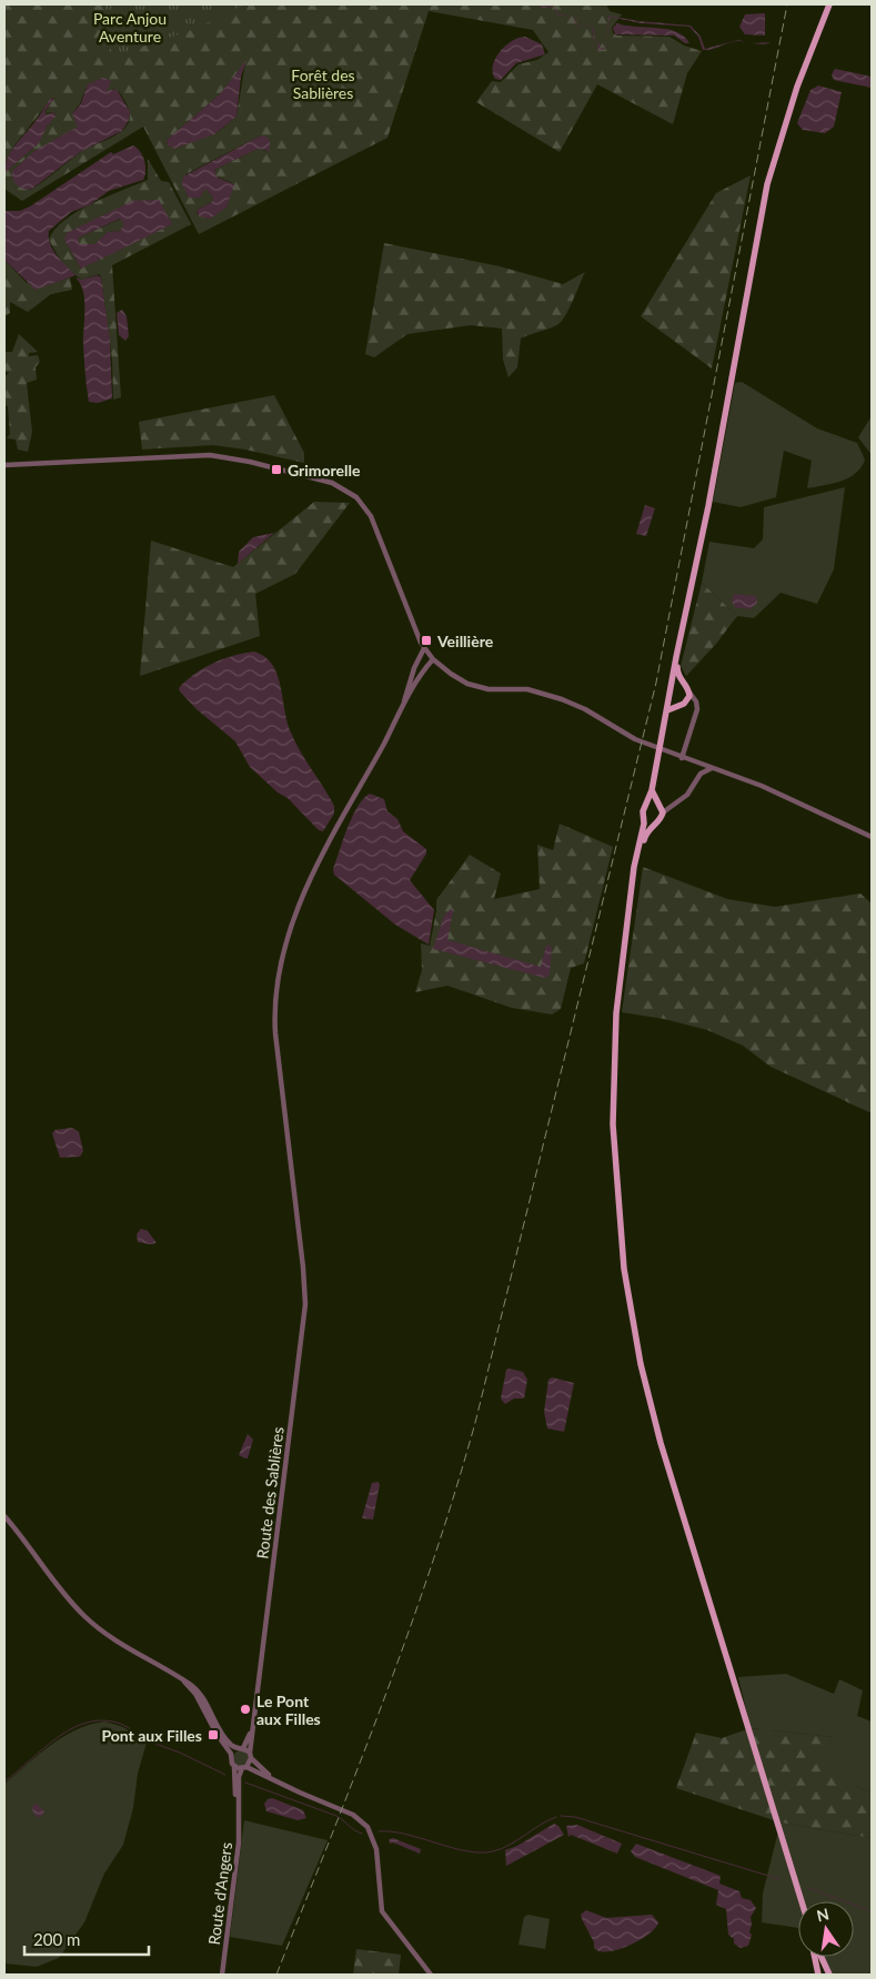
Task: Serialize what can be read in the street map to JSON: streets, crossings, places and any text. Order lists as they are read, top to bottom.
{
  "streets": {
    "street": ["Route des Sablières", "Route d'Angers"]
  },
  "crossings": [
    ["Route des Sablières", "Route d'Angers"]
  ],
  "parks": ["Parc Anjou Aventure", "Forêt des Sablières"],
  "places": {
    "transit": ["Grimorelle", "Veillière", "Pont aux Filles"],
    "other": ["Le Pont aux Filles"]
  },
  "scale_bar": "200 m",
  "north": "top"
}
